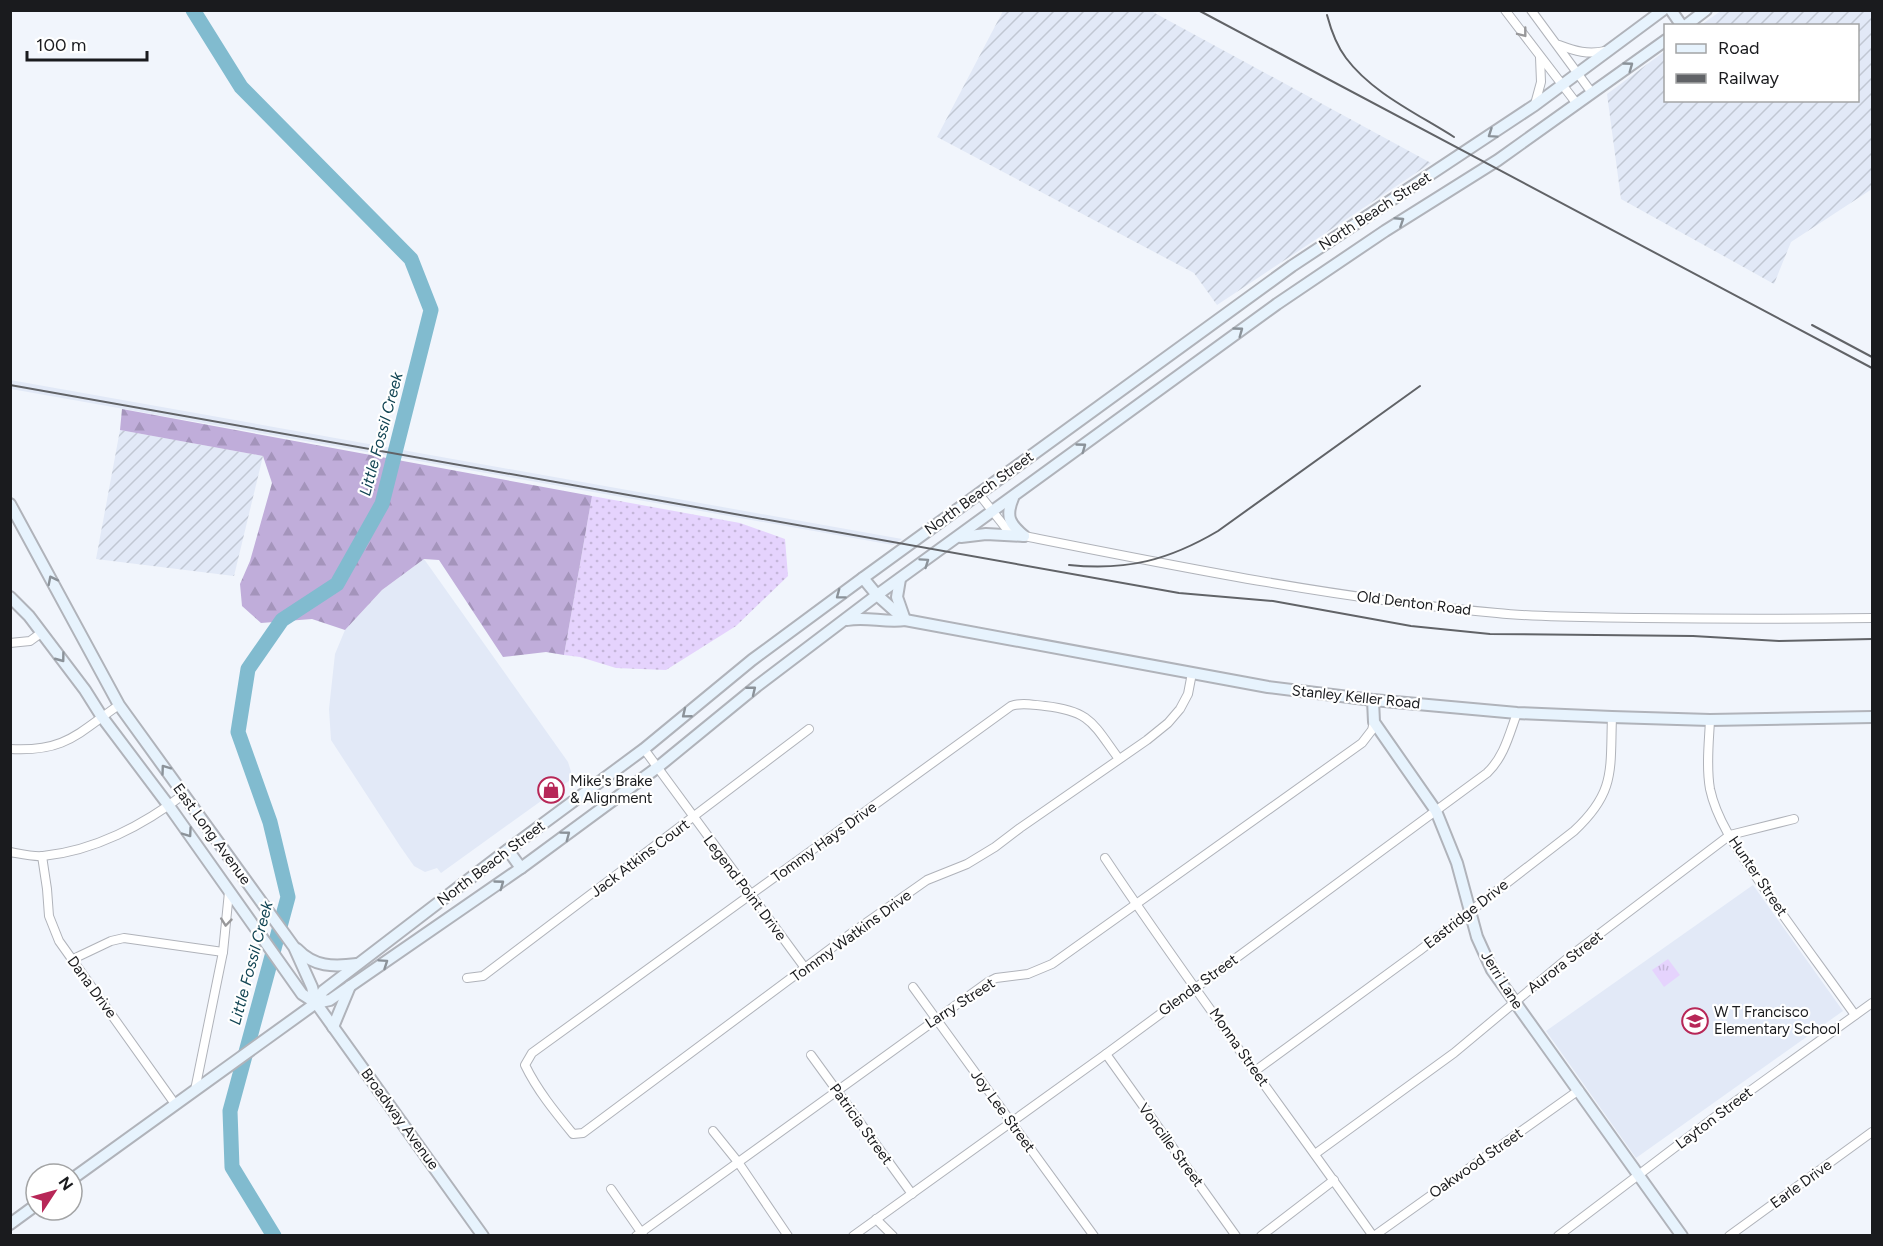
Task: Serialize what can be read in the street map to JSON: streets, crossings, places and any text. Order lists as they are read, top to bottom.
{
  "streets": {
    "main road": [
      "North Beach Street",
      "Stanley Keller Road",
      "East Long Avenue",
      "Jerri Lane",
      "Broadway Avenue"
    ],
    "street": [
      "Old Denton Road",
      "Tommy Hays Drive",
      "Jack Atkins Court",
      "Hunter Street",
      "Legend Point Drive",
      "Eastridge Drive",
      "Tommy Watkins Drive",
      "Aurora Street",
      "Glenda Street",
      "Dana Drive",
      "Larry Street",
      "Monna Street",
      "Joy Lee Street",
      "Layton Street",
      "Patricia Street",
      "Voncille Street",
      "Oakwood Street",
      "Earle Drive"
    ]
  },
  "crossings": [
    ["North Beach Street", "Old Denton Road"],
    ["North Beach Street", "Stanley Keller Road"],
    ["North Beach Street", "East Long Avenue"],
    ["North Beach Street", "Legend Point Drive"],
    ["North Beach Street", "Dana Drive"],
    ["North Beach Street", "Broadway Avenue"],
    ["Stanley Keller Road", "Hunter Street"],
    ["Stanley Keller Road", "Eastridge Drive"],
    ["Stanley Keller Road", "Tommy Watkins Drive"],
    ["Stanley Keller Road", "Glenda Street"],
    ["East Long Avenue", "Broadway Avenue"],
    ["Tommy Hays Drive", "Legend Point Drive"],
    ["Tommy Hays Drive", "Tommy Watkins Drive"],
    ["Jack Atkins Court", "Legend Point Drive"],
    ["Hunter Street", "Aurora Street"],
    ["Hunter Street", "Layton Street"],
    ["Legend Point Drive", "Tommy Watkins Drive"],
    ["Eastridge Drive", "Jerri Lane"],
    ["Eastridge Drive", "Monna Street"],
    ["Aurora Street", "Jerri Lane"],
    ["Aurora Street", "Monna Street"],
    ["Jerri Lane", "Glenda Street"],
    ["Jerri Lane", "Larry Street"],
    ["Jerri Lane", "Layton Street"],
    ["Jerri Lane", "Oakwood Street"],
    ["Glenda Street", "Monna Street"],
    ["Glenda Street", "Joy Lee Street"],
    ["Glenda Street", "Patricia Street"],
    ["Glenda Street", "Voncille Street"],
    ["Larry Street", "Monna Street"],
    ["Larry Street", "Joy Lee Street"],
    ["Larry Street", "Patricia Street"],
    ["Monna Street", "Oakwood Street"]
  ],
  "water": ["Little Fossil Creek"],
  "places": {
    "shop": ["Mike's Brake & Alignment"],
    "school or university": ["W T Francisco Elementary School"]
  },
  "legend": ["Road", "Railway"],
  "scale_bar": "100 m",
  "north": "top right"
}
